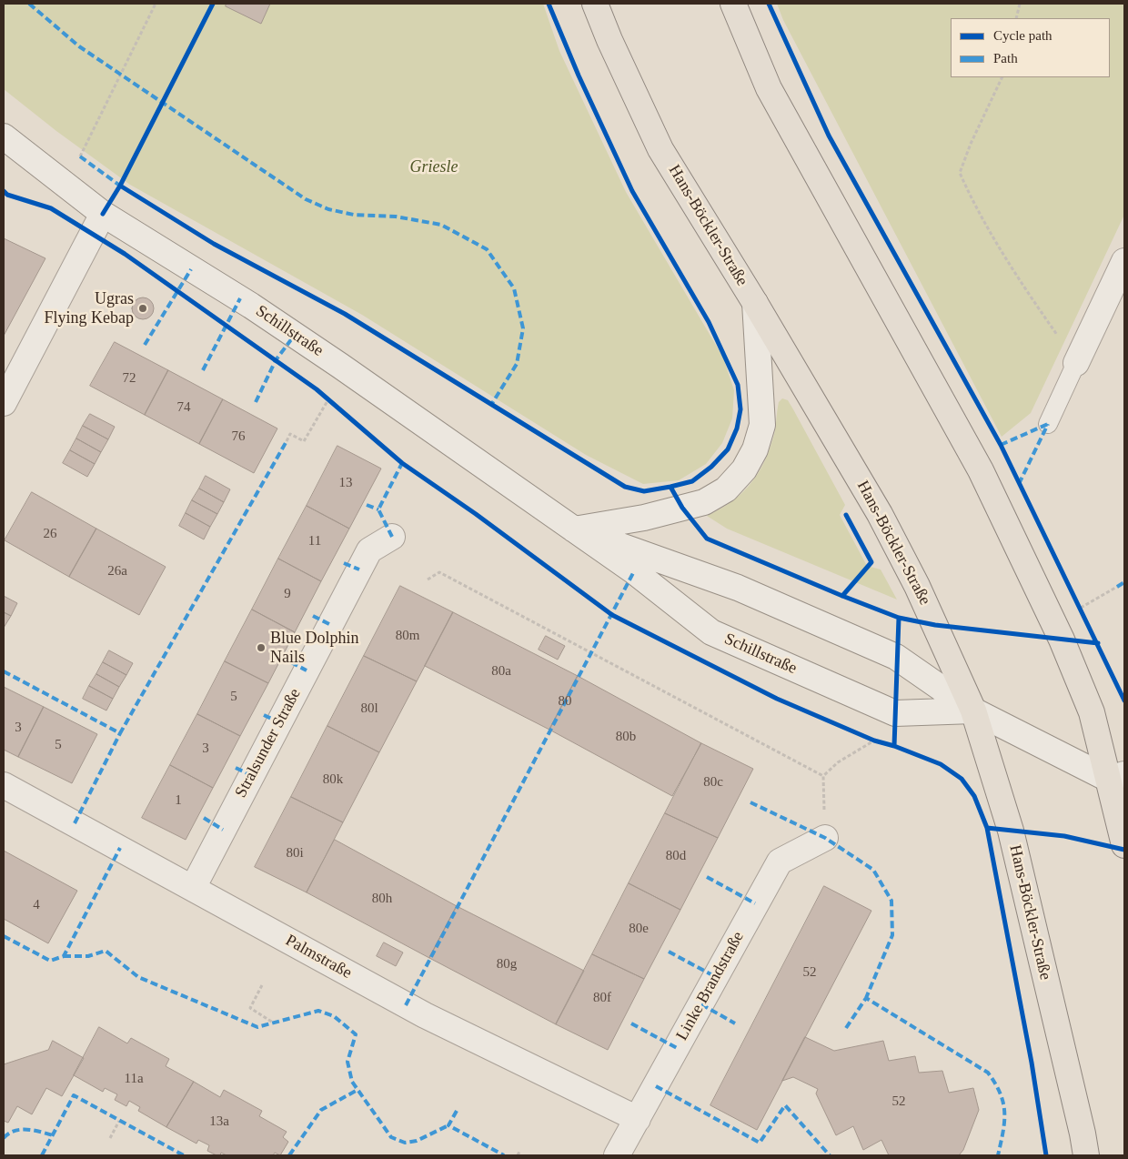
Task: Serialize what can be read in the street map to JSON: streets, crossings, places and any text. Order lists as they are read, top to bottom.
{
  "streets": {
    "main road": ["Hans-Böckler-Straße"],
    "street": [
      "Schillstraße",
      "Stralsunder Straße",
      "Palmstraße",
      "Linke Brandstraße"
    ]
  },
  "crossings": [
    ["Hans-Böckler-Straße", "Schillstraße"],
    ["Stralsunder Straße", "Palmstraße"],
    ["Palmstraße", "Linke Brandstraße"]
  ],
  "parks": ["Griesle"],
  "places": ["Ugras Flying Kebap", "Blue Dolphin Nails"],
  "house_numbers": [
    "72",
    "74",
    "76",
    "13",
    "26",
    "11",
    "26a",
    "9",
    "80m",
    "80a",
    "5",
    "80",
    "80l",
    "3",
    "80b",
    "5",
    "3",
    "80k",
    "80c",
    "1",
    "80i",
    "80d",
    "80h",
    "4",
    "80e",
    "80g",
    "52",
    "80f",
    "11a",
    "52",
    "13a"
  ],
  "legend": ["Cycle path", "Path"]
}
